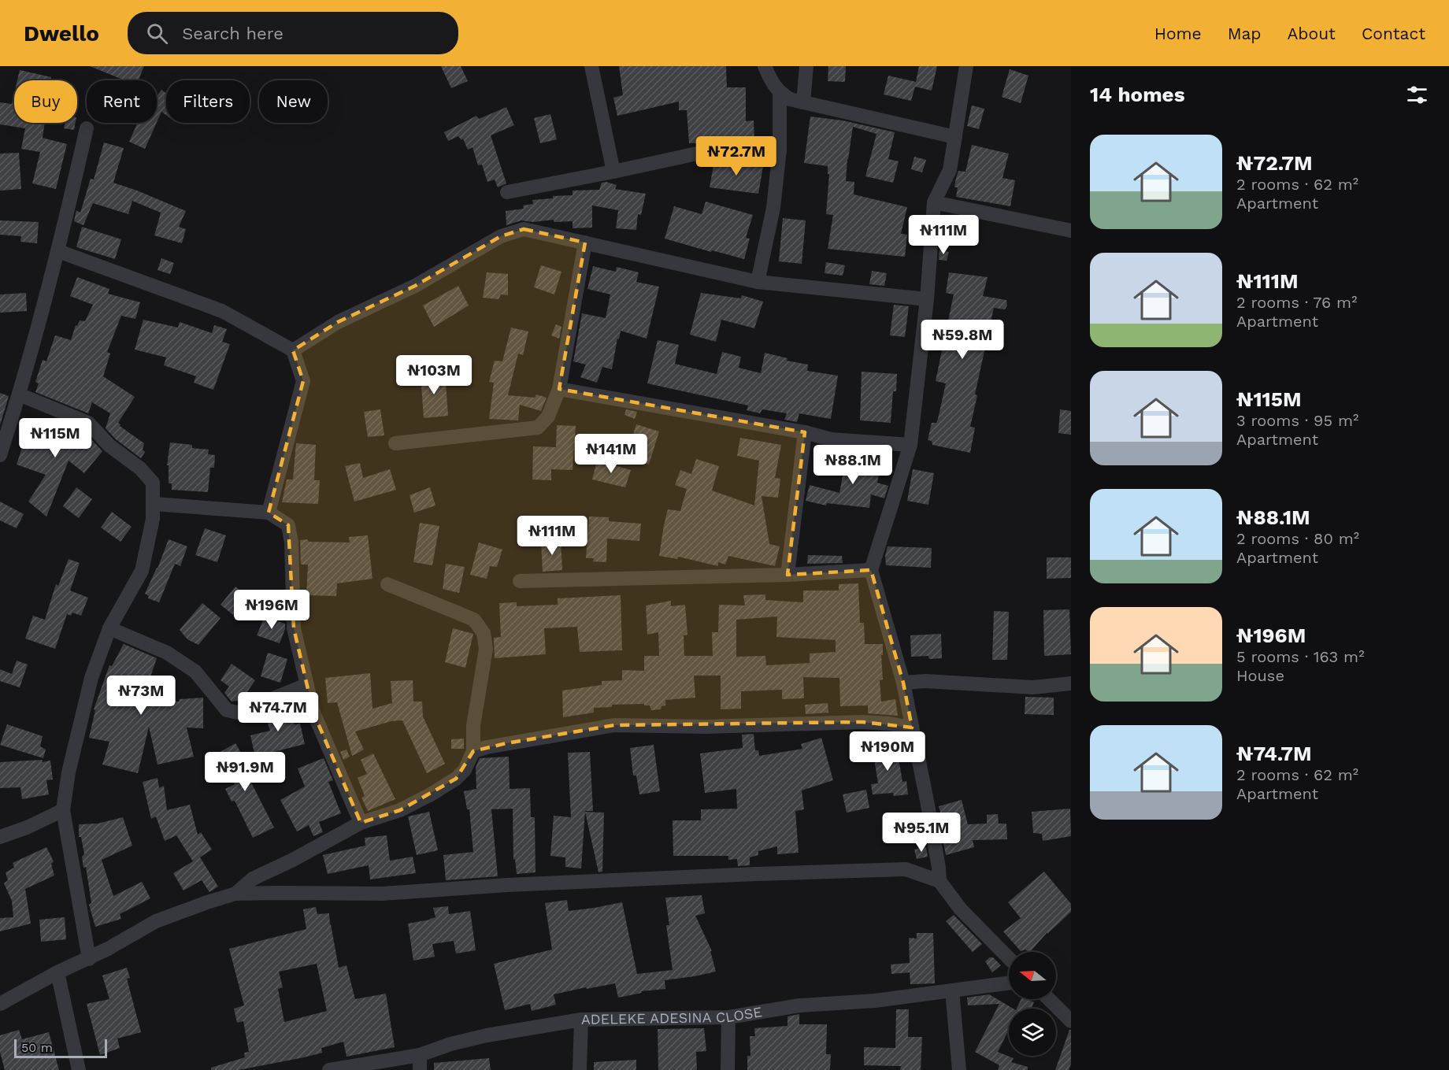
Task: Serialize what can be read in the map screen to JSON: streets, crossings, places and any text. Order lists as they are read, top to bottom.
{
  "streets": {
    "street": ["ADELEKE ADESINA CLOSE"]
  },
  "scale_bar": "50 m",
  "north": "left",
  "page": {
    "header": "Dwello",
    "search": "Search here",
    "nav": [
      "Home",
      "Map",
      "About",
      "Contact"
    ],
    "heading": "14 homes",
    "chip": [
      "Buy",
      "Rent",
      "Filters",
      "New"
    ],
    "list": [
      {
        "name": "₦72.7M",
        "note": "2 rooms · 62 m² · Apartment"
      },
      {
        "name": "₦111M",
        "note": "2 rooms · 76 m² · Apartment"
      },
      {
        "name": "₦115M",
        "note": "3 rooms · 95 m² · Apartment"
      },
      {
        "name": "₦88.1M",
        "note": "2 rooms · 80 m² · Apartment"
      },
      {
        "name": "₦196M",
        "note": "5 rooms · 163 m² · House"
      },
      {
        "name": "₦74.7M",
        "note": "2 rooms · 62 m² · Apartment"
      }
    ],
    "price": [
      "₦72.7M",
      "₦111M",
      "₦59.8M",
      "₦103M",
      "₦115M",
      "₦141M",
      "₦88.1M",
      "₦111M",
      "₦196M",
      "₦73M",
      "₦74.7M",
      "₦190M",
      "₦91.9M",
      "₦95.1M"
    ],
    "scale": "50 m"
  }
}
